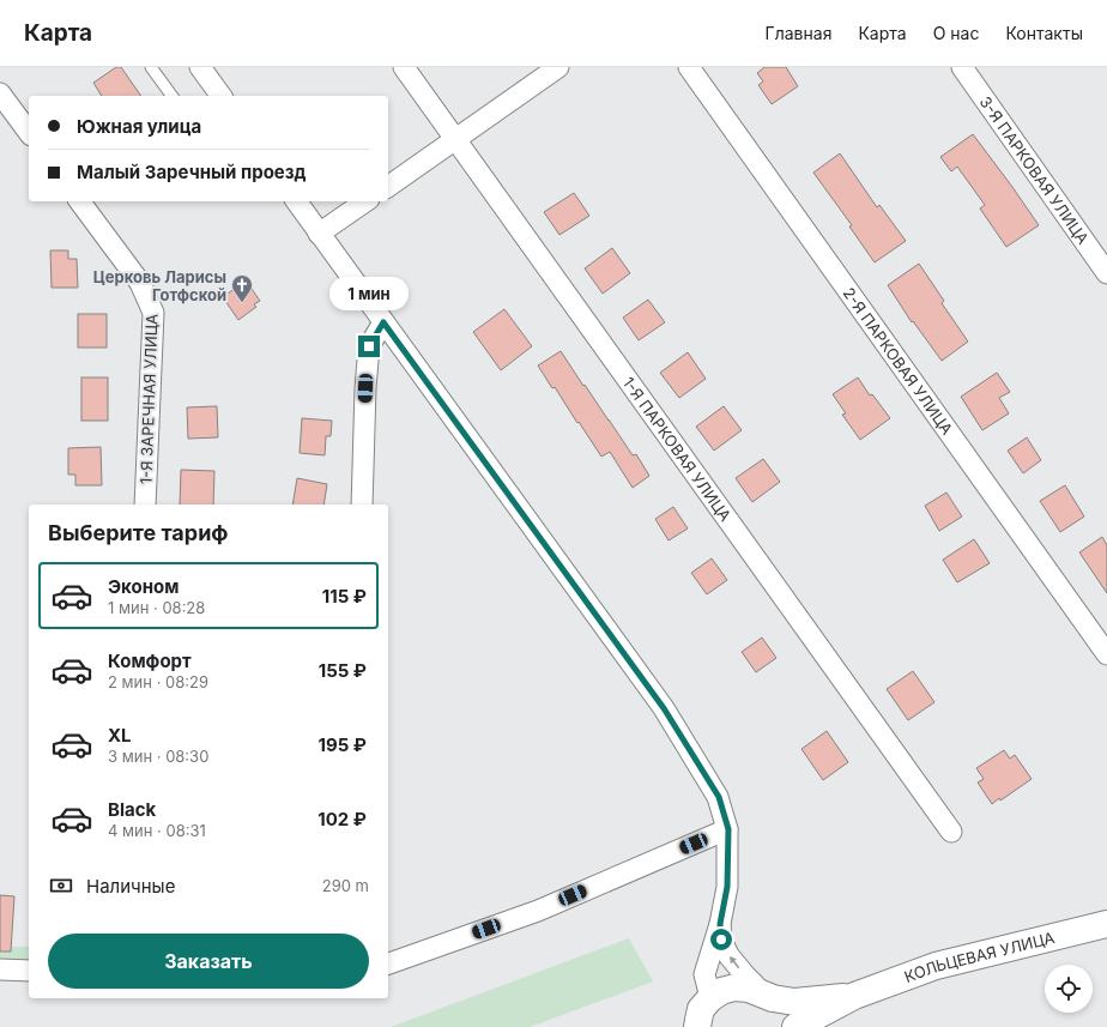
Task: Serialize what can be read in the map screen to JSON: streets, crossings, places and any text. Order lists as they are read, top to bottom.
{
  "streets": {
    "street": [
      "3-Я ПАРКОВАЯ УЛИЦА",
      "2-Я ПАРКОВАЯ УЛИЦА",
      "1-Я ЗАРЕЧНАЯ УЛИЦА",
      "1-Я ПАРКОВАЯ УЛИЦА",
      "КОЛЬЦЕВАЯ УЛИЦА"
    ]
  },
  "places": {
    "church": ["Церковь Ларисы Готфской"]
  },
  "page": {
    "header": "Карта",
    "nav": [
      "Главная",
      "Карта",
      "О нас",
      "Контакты"
    ],
    "banner": ["Южная улица", "Малый Заречный проезд"],
    "bubble": "1 мин",
    "heading": "Выберите тариф",
    "list": [
      {
        "name": "Эконом",
        "note": "1 мин · 08:28",
        "value": "115 ₽"
      },
      {
        "name": "Комфорт",
        "note": "2 мин · 08:29",
        "value": "155 ₽"
      },
      {
        "name": "XL",
        "note": "3 мин · 08:30",
        "value": "195 ₽"
      },
      {
        "name": "Black",
        "note": "4 мин · 08:31",
        "value": "102 ₽"
      }
    ],
    "pay": ["Наличные", "290 m"],
    "buttons": "Заказать"
  }
}
